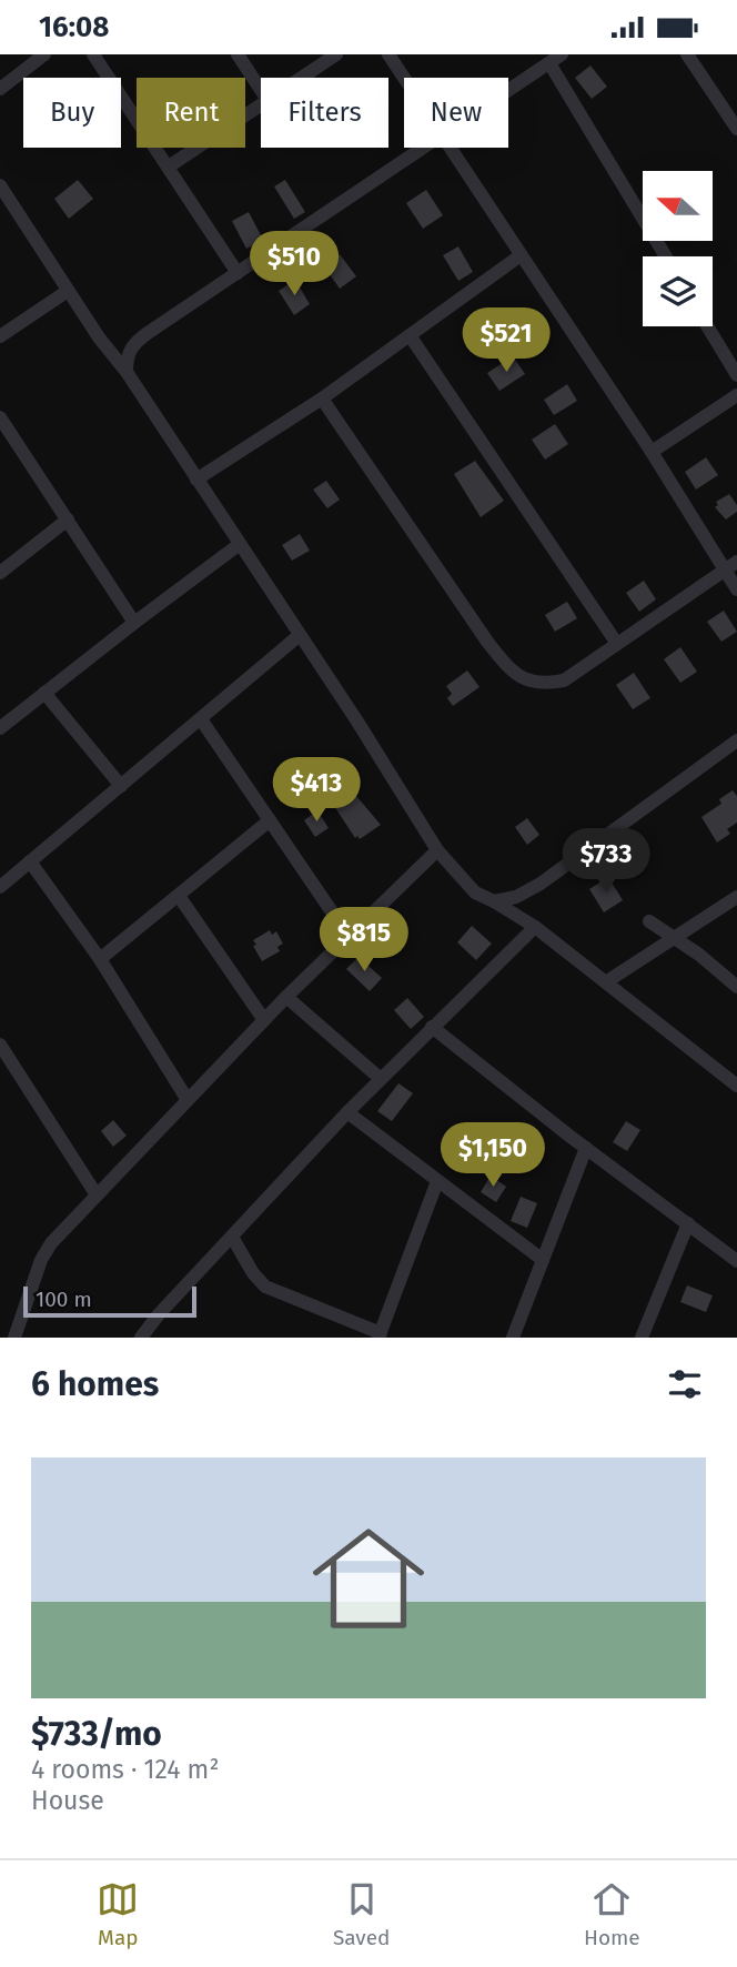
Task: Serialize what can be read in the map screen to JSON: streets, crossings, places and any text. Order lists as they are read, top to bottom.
{
  "scale_bar": "100 m",
  "north": "left",
  "page": {
    "status": "16:08",
    "chip": [
      "Buy",
      "Rent",
      "Filters",
      "New"
    ],
    "price": [
      "$510",
      "$521",
      "$413",
      "$733",
      "$815",
      "$1,150"
    ],
    "scale": "100 m",
    "heading": "6 homes",
    "list": [
      {
        "name": "$733/mo",
        "note": "4 rooms · 124 m² · House"
      }
    ],
    "tabs": ["Map", "Saved", "Home"]
  }
}
